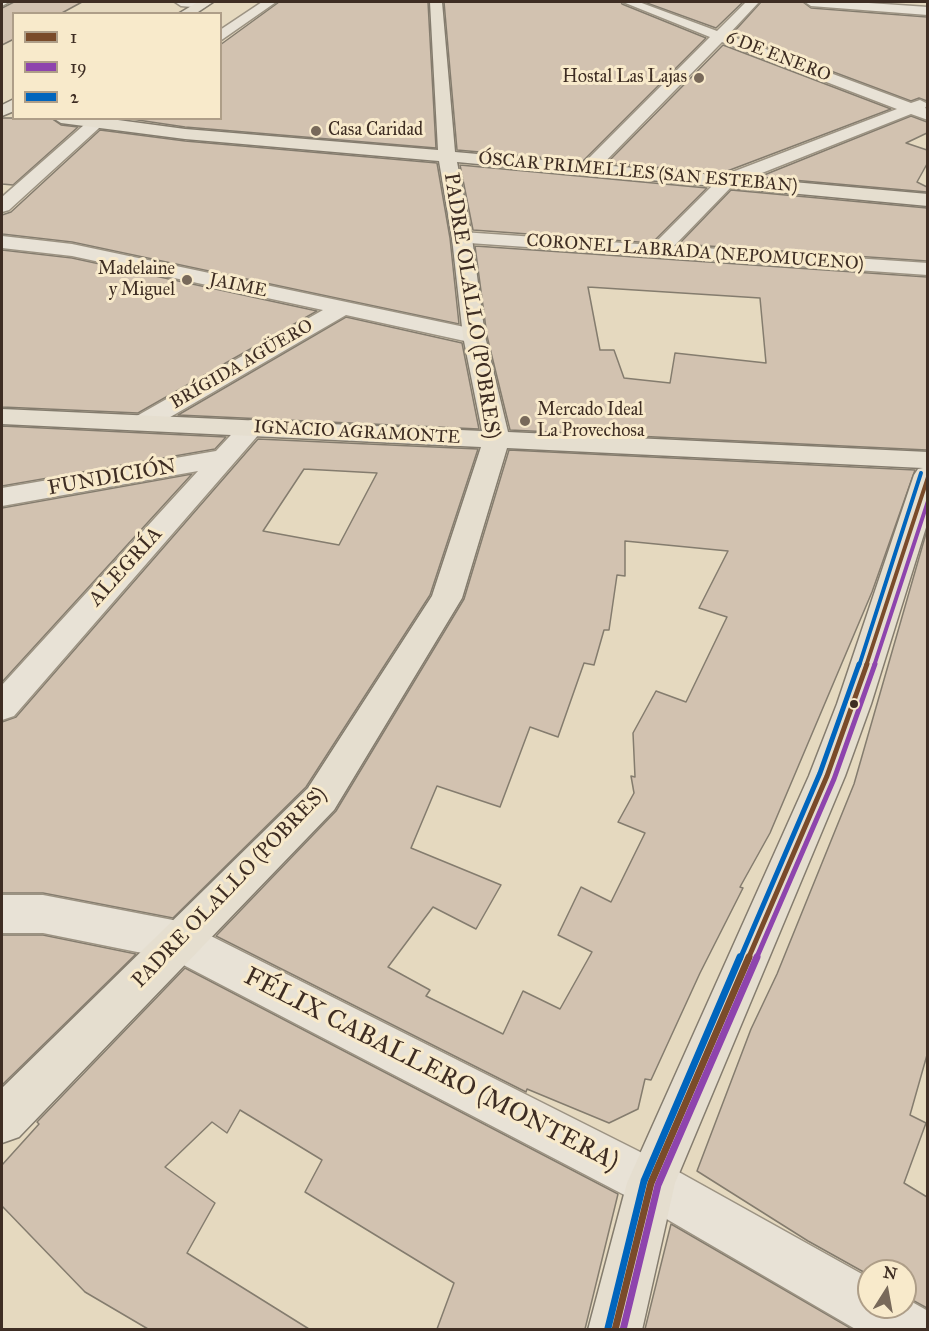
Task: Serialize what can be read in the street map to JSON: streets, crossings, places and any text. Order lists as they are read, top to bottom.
{
  "streets": {
    "main road": ["ÓSCAR PRIMELLES (SAN ESTEBAN)", "PADRE OLALLO (POBRES)", "IGNACIO AGRAMONTE"],
    "street": [
      "6 DE ENERO",
      "CORONEL LABRADA (NEPOMUCENO)",
      "JAIME",
      "BRÍGIDA AGÜERO",
      "FUNDICIÓN",
      "ALEGRÍA",
      "FÉLIX CABALLERO (MONTERA)"
    ]
  },
  "crossings": [
    ["ÓSCAR PRIMELLES (SAN ESTEBAN)", "PADRE OLALLO (POBRES)"],
    ["CORONEL LABRADA (NEPOMUCENO)", "PADRE OLALLO (POBRES)"],
    ["JAIME", "PADRE OLALLO (POBRES)"],
    ["JAIME", "BRÍGIDA AGÜERO"],
    ["PADRE OLALLO (POBRES)", "IGNACIO AGRAMONTE"],
    ["PADRE OLALLO (POBRES)", "FÉLIX CABALLERO (MONTERA)"],
    ["BRÍGIDA AGÜERO", "IGNACIO AGRAMONTE"],
    ["IGNACIO AGRAMONTE", "ALEGRÍA"],
    ["FUNDICIÓN", "ALEGRÍA"]
  ],
  "places": [
    "Hostal Las Lajas",
    "Casa Caridad",
    "Madelaine y Miguel",
    "Mercado Ideal La Provechosa"
  ],
  "lines": ["transit line 2", "transit line 1", "transit line 19"],
  "legend": ["1", "19", "2"],
  "north": "top"
}
